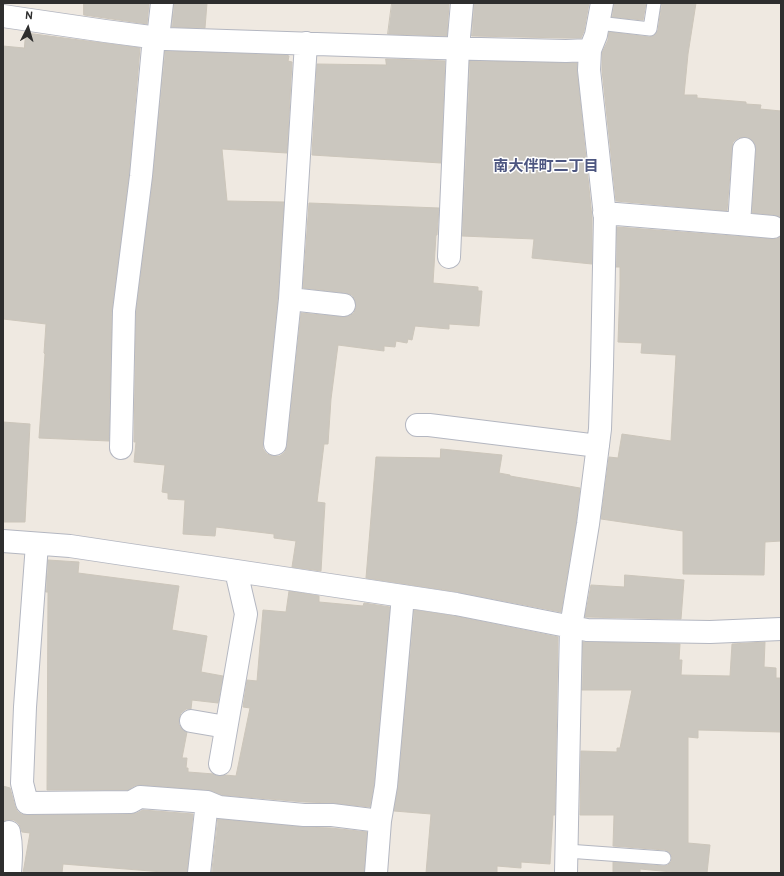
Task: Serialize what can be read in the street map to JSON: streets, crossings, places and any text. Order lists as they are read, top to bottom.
{
  "districts": ["南大伴町二丁目"],
  "north": "top"
}
